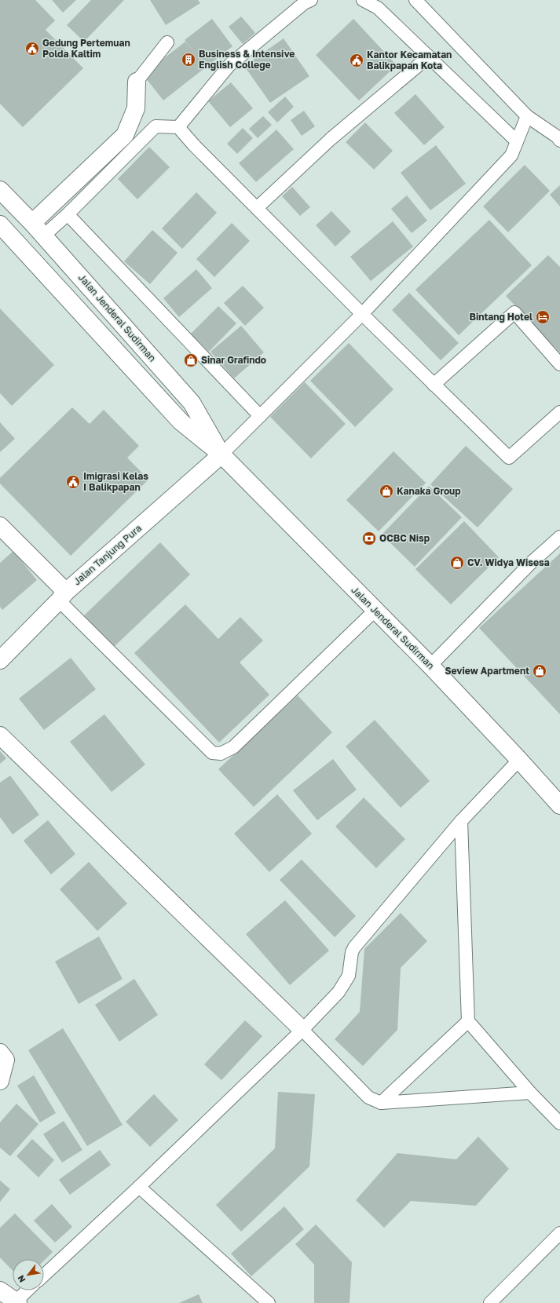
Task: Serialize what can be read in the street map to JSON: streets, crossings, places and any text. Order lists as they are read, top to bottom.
{
  "streets": {
    "main road": ["Jalan Jenderal Sudirman", "Jalan Tanjung Pura"]
  },
  "crossings": [
    ["Jalan Jenderal Sudirman", "Jalan Tanjung Pura"]
  ],
  "places": {
    "public building": ["Gedung Pertemuan Polda Kaltim", "Kantor Kecamatan Balikpapan Kota", "Imigrasi Kelas I Balikpapan"],
    "building": ["Business & Intensive English College"],
    "hotel": ["Bintang Hotel"],
    "shop": [
      "Sinar Grafindo",
      "Kanaka Group",
      "CV. Widya Wisesa",
      "Seview Apartment"
    ],
    "bank": ["OCBC Nisp"]
  },
  "north": "bottom left"
}
